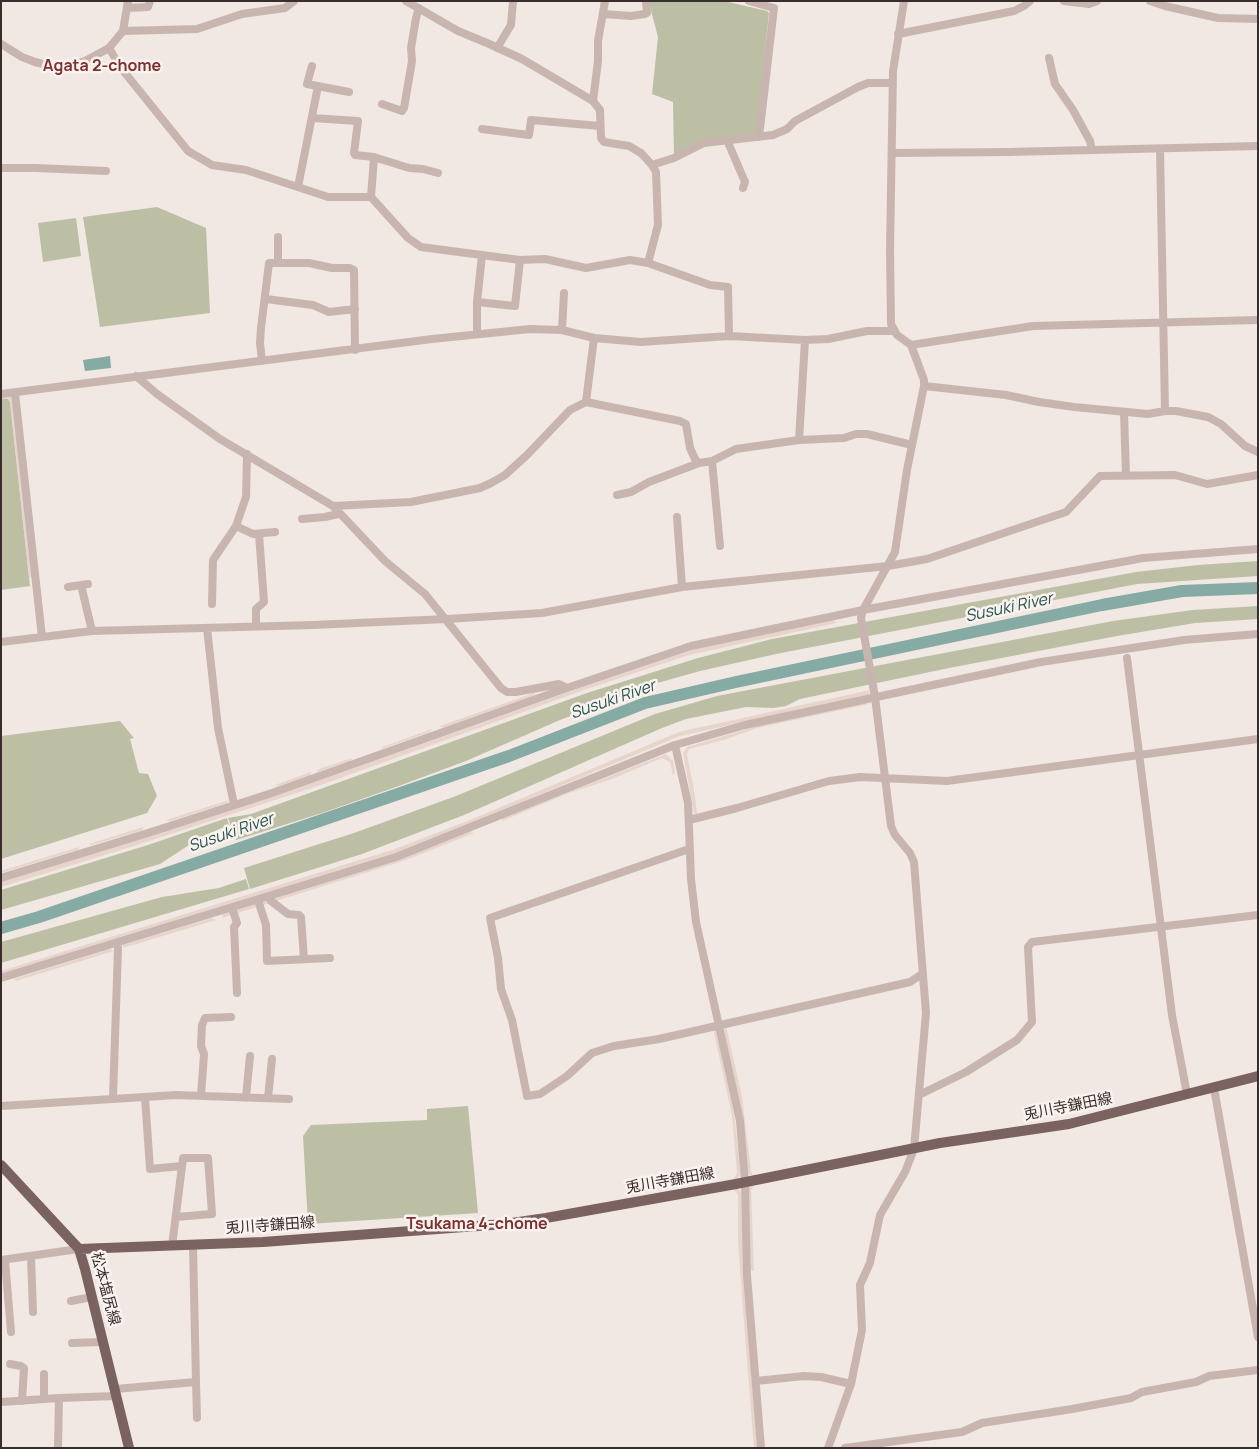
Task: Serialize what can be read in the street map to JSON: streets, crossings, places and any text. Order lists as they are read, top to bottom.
{
  "streets": {
    "main road": ["兎川寺鎌田線", "松本塩尻線"]
  },
  "crossings": [
    ["兎川寺鎌田線", "松本塩尻線"]
  ],
  "districts": ["Agata 2-chome", "Tsukama 4-chome"],
  "water": ["Susuki River"]
}
